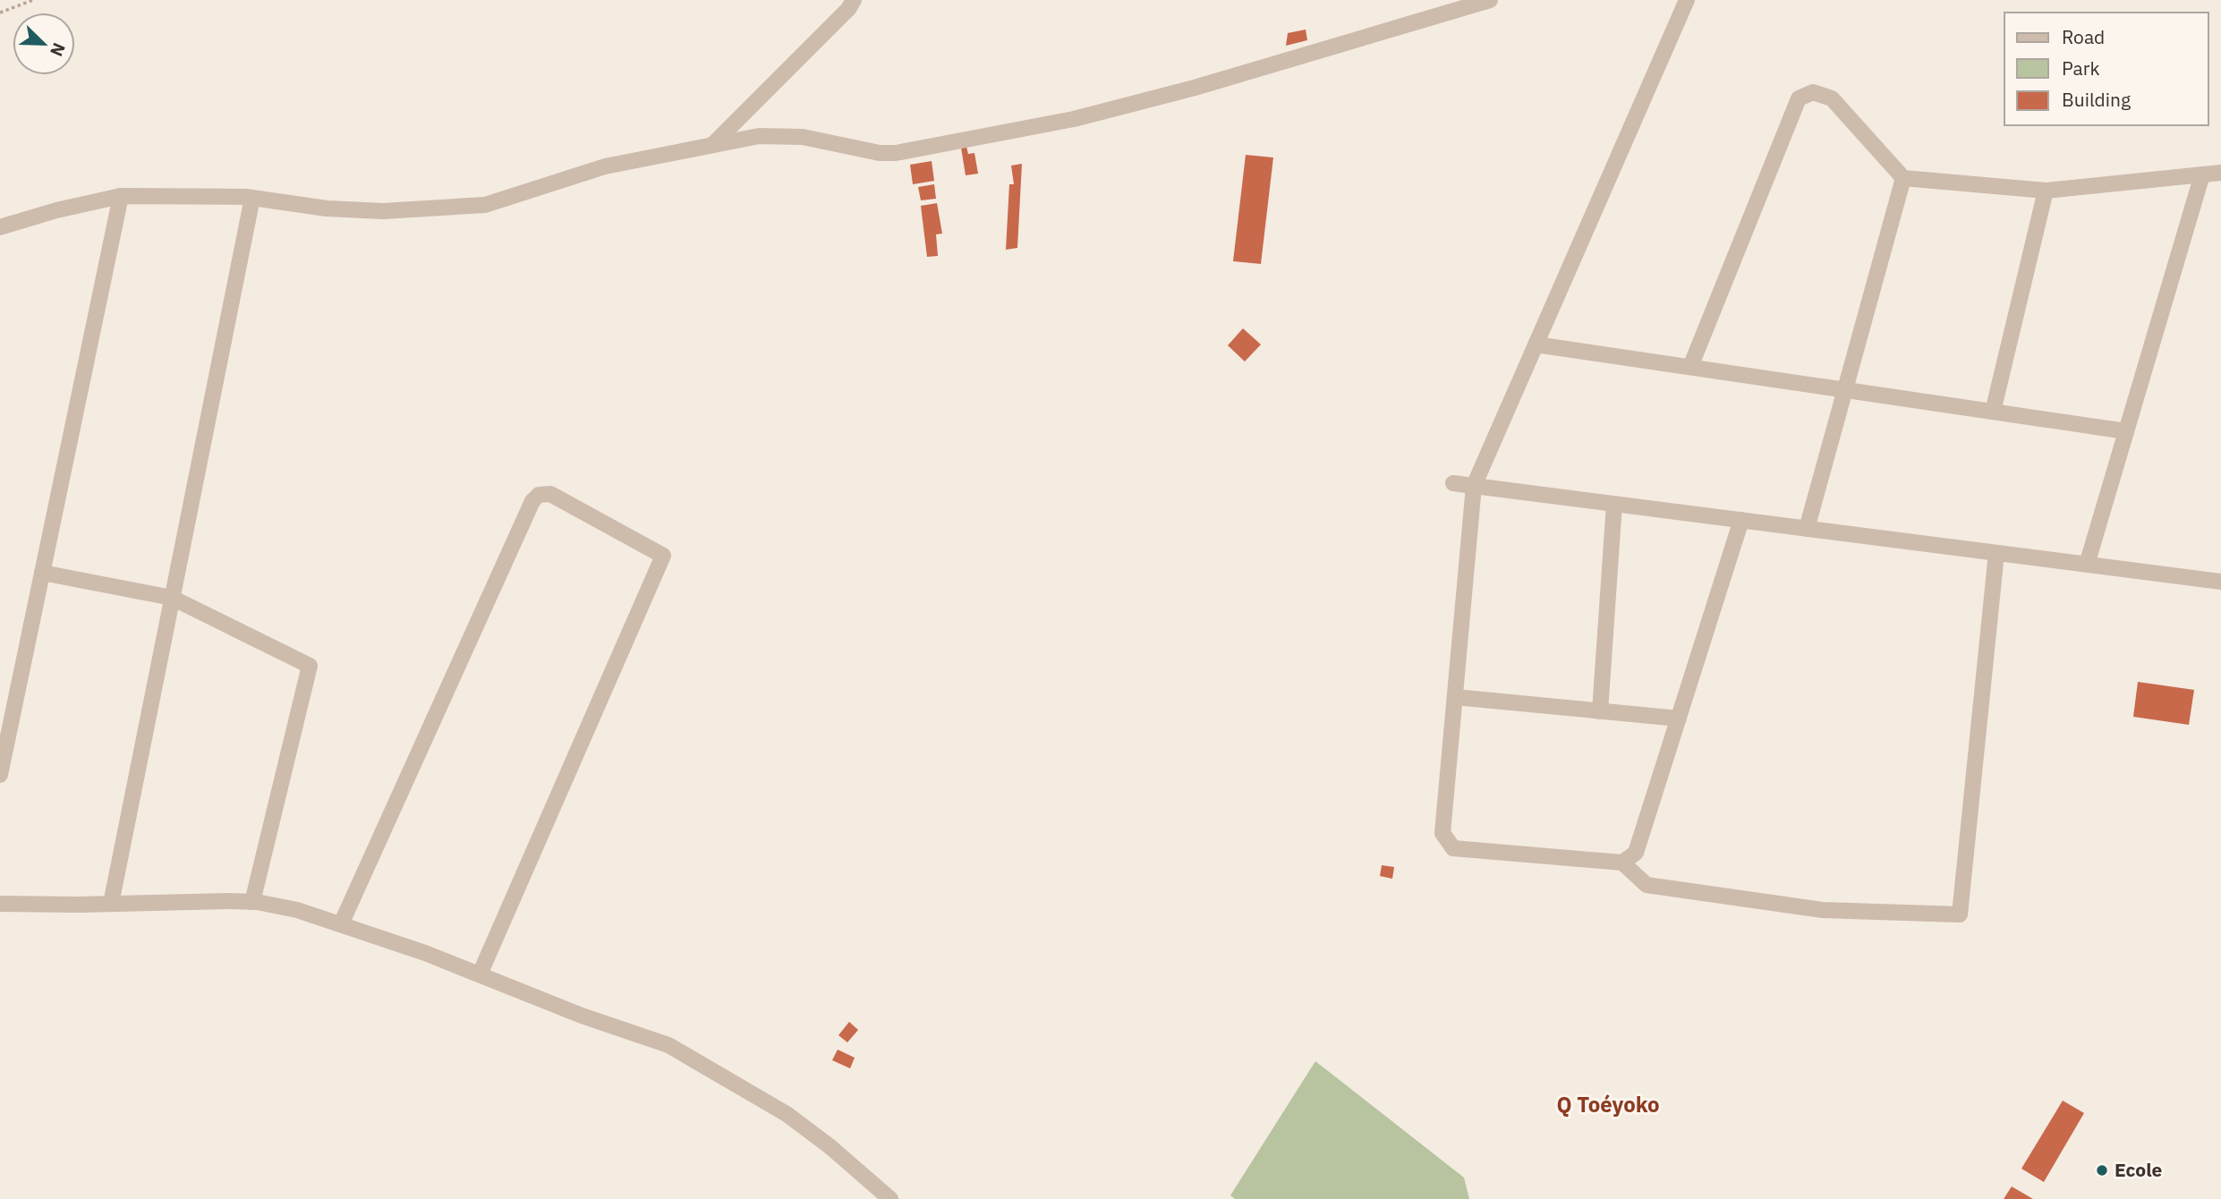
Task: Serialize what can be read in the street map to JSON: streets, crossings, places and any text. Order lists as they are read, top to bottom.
{
  "districts": ["Q Toéyoko"],
  "places": ["Ecole"],
  "legend": ["Road", "Park", "Building"],
  "north": "bottom right"
}
